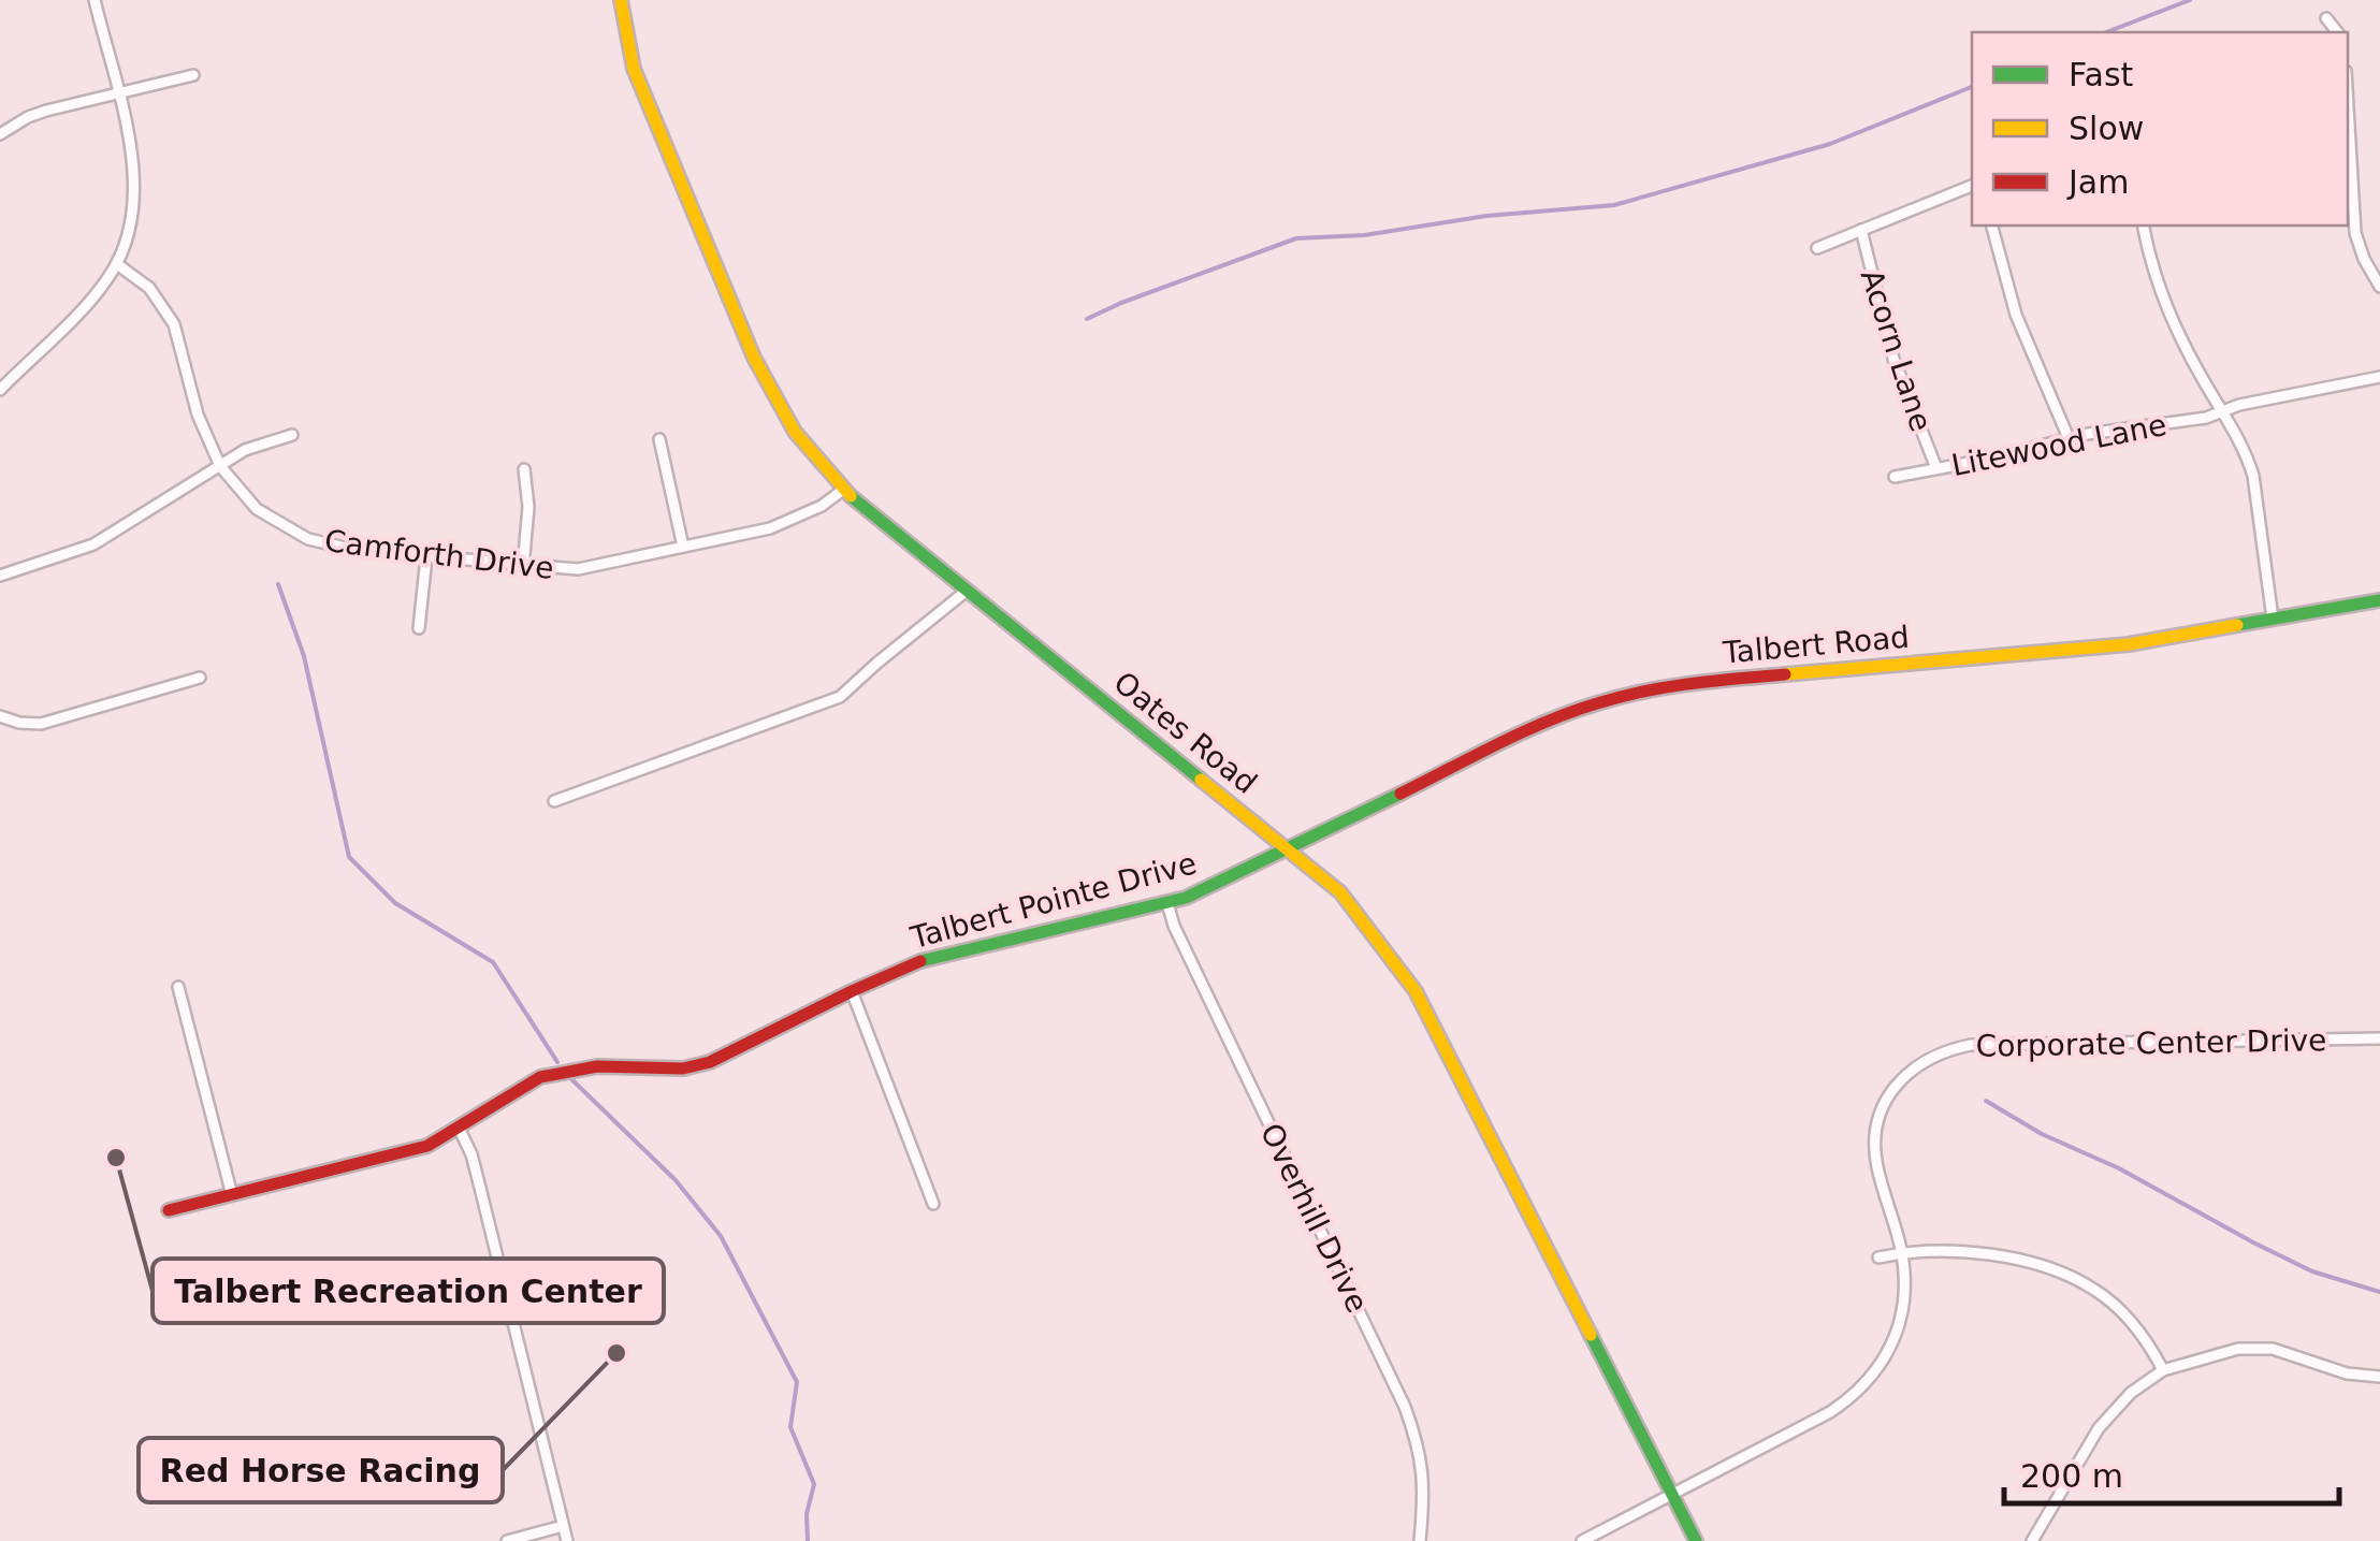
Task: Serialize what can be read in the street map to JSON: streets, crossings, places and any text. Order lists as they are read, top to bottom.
{
  "streets": {
    "street": [
      "Acorn Lane",
      "Litewood Lane",
      "Camforth Drive",
      "Talbert Road",
      "Oates Road",
      "Talbert Pointe Drive",
      "Corporate Center Drive",
      "Overhill Drive"
    ]
  },
  "crossings": [
    ["Acorn Lane", "Litewood Lane"],
    ["Camforth Drive", "Oates Road"],
    ["Talbert Road", "Oates Road"],
    ["Talbert Road", "Talbert Pointe Drive"],
    ["Oates Road", "Talbert Pointe Drive"],
    ["Oates Road", "Corporate Center Drive"],
    ["Talbert Pointe Drive", "Overhill Drive"]
  ],
  "places": ["Talbert Recreation Center", "Red Horse Racing"],
  "legend": ["Fast", "Slow", "Jam"],
  "scale_bar": "200 m"
}
